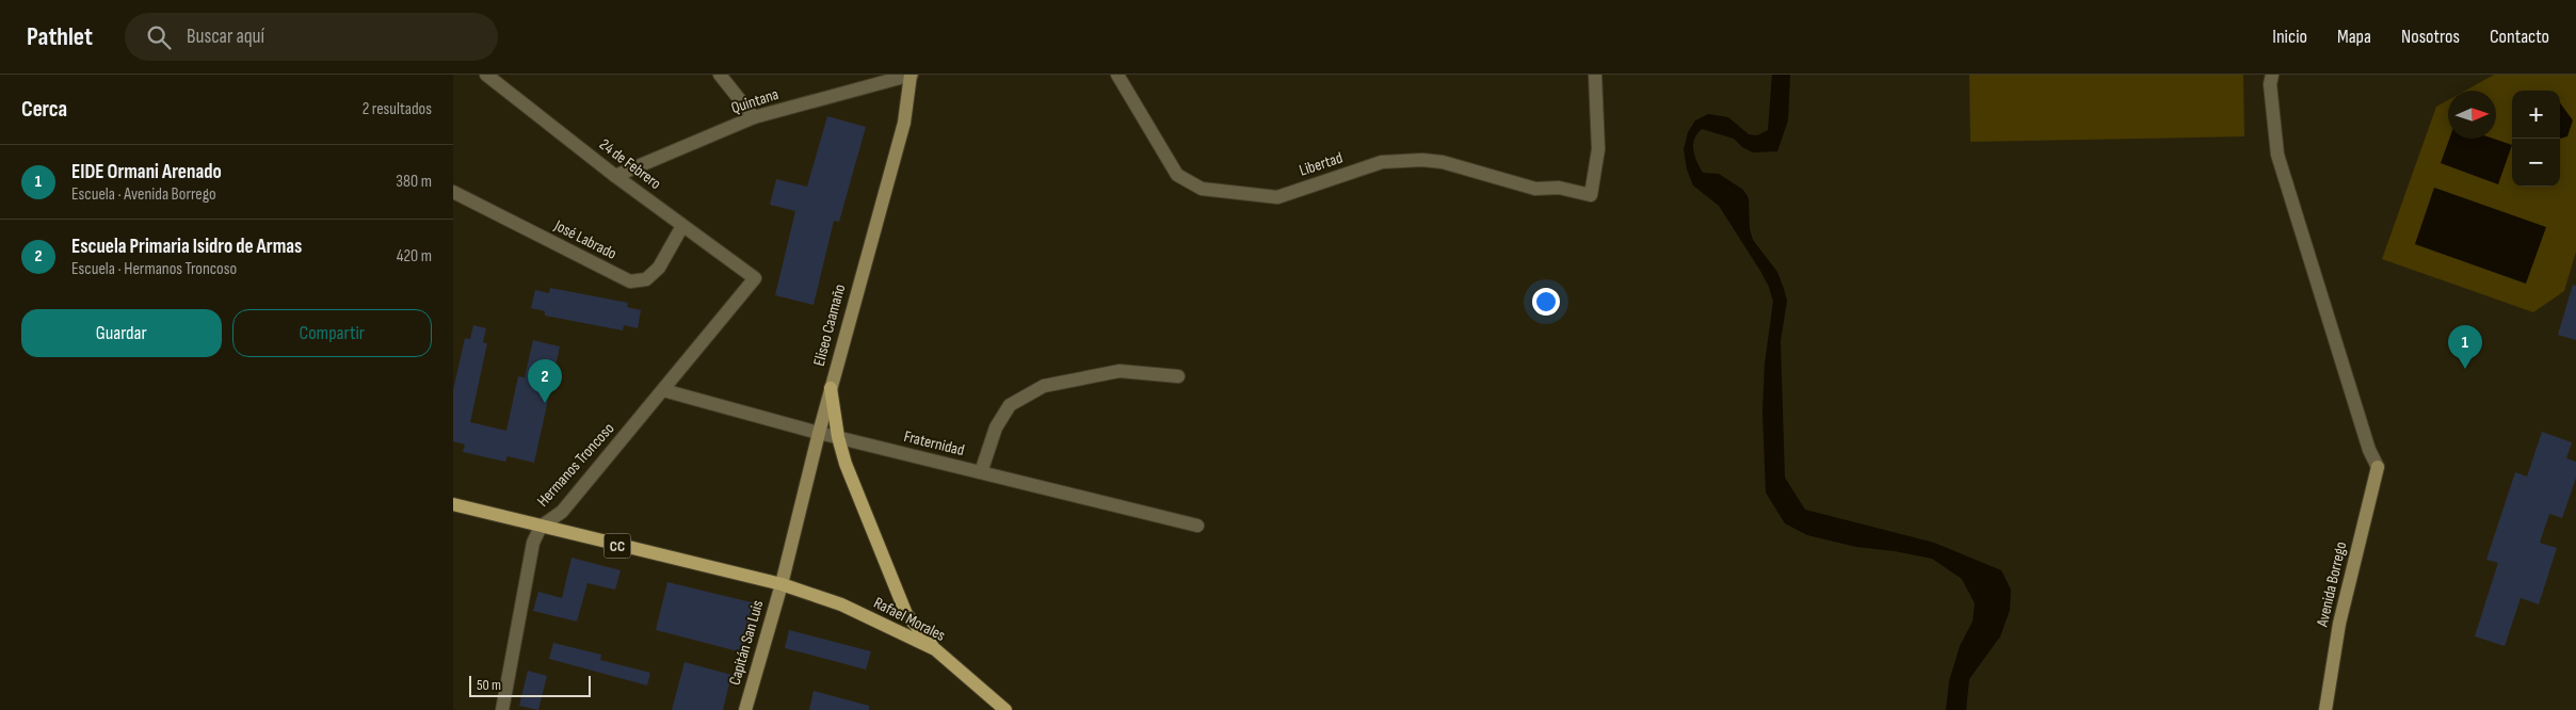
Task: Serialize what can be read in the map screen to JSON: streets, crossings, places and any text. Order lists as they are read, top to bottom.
{
  "streets": {
    "main road": [
      "Eliseo Caamaño",
      "CC",
      "Avenida Borrego",
      "Rafael Morales",
      "Capitán San Luis"
    ],
    "street": [
      "Quintana",
      "24 de Febrero",
      "Libertad",
      "José Labrado",
      "Fraternidad",
      "Hermanos Troncoso"
    ]
  },
  "crossings": [
    ["Quintana", "24 de Febrero"],
    ["Quintana", "Eliseo Caamaño"],
    ["24 de Febrero", "José Labrado"],
    ["24 de Febrero", "Hermanos Troncoso"],
    ["Eliseo Caamaño", "Fraternidad"],
    ["Eliseo Caamaño", "CC"],
    ["Eliseo Caamaño", "Rafael Morales"],
    ["Eliseo Caamaño", "Capitán San Luis"],
    ["Fraternidad", "Hermanos Troncoso"],
    ["Hermanos Troncoso", "CC"],
    ["CC", "Rafael Morales"],
    ["CC", "Capitán San Luis"],
    ["Rafael Morales", "Capitán San Luis"]
  ],
  "scale_bar": "50 m",
  "north": "right",
  "page": {
    "header": "Pathlet",
    "search": "Buscar aquí",
    "nav": [
      "Inicio",
      "Mapa",
      "Nosotros",
      "Contacto"
    ],
    "heading": ["Cerca", "2 resultados"],
    "map_buttons": ["+", "−"],
    "list": [
      {
        "mark": "1",
        "name": "EIDE Ormani Arenado",
        "note": "Escuela · Avenida Borrego",
        "value": "380 m"
      },
      {
        "mark": "2",
        "name": "Escuela Primaria Isidro de Armas",
        "note": "Escuela · Hermanos Troncoso",
        "value": "420 m"
      }
    ],
    "buttons": ["Guardar", "Compartir"],
    "pins": ["1", "2"],
    "scale": "50 m"
  }
}
